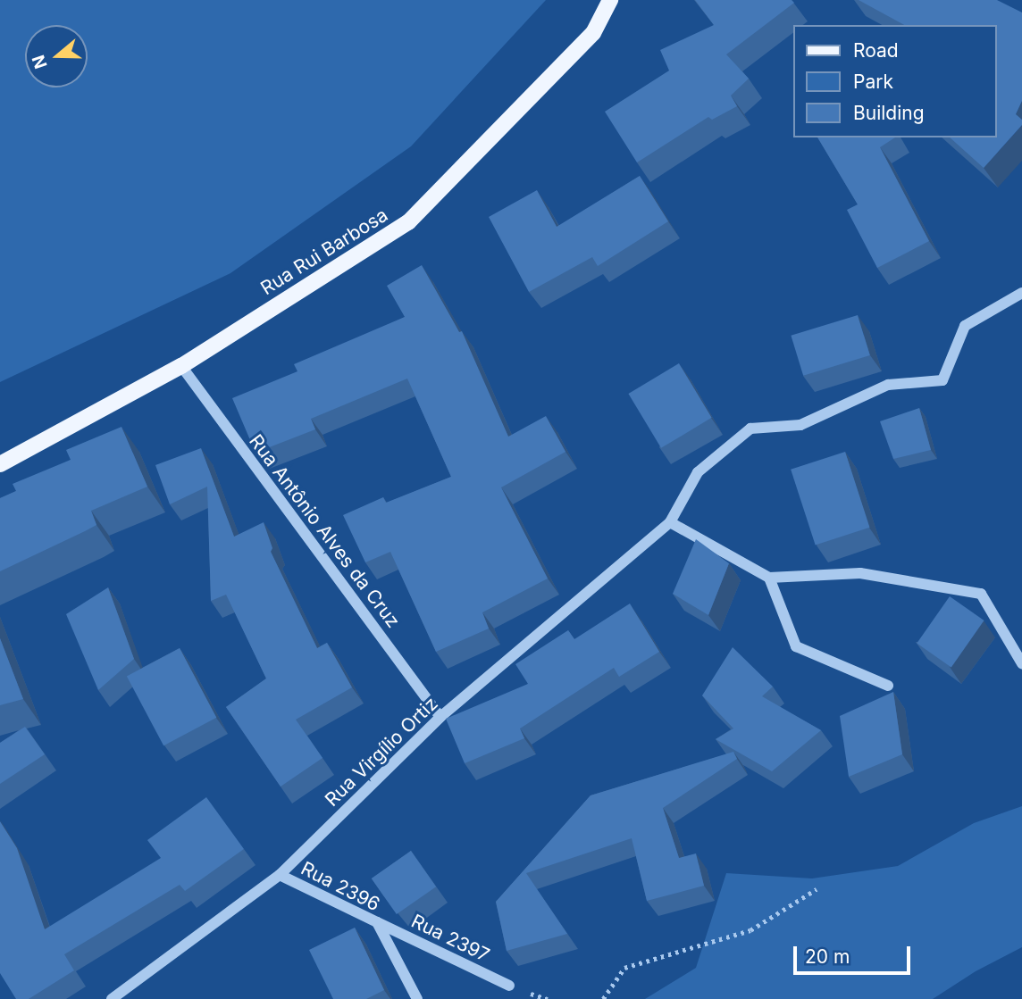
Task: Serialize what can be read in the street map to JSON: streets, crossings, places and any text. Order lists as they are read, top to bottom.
{
  "streets": {
    "main road": ["Rua Rui Barbosa"],
    "street": [
      "Rua Antônio Alves da Cruz",
      "Rua Virgílio Ortiz",
      "Rua 2396",
      "Rua 2397"
    ]
  },
  "crossings": [
    ["Rua Rui Barbosa", "Rua Antônio Alves da Cruz"],
    ["Rua Antônio Alves da Cruz", "Rua Virgílio Ortiz"],
    ["Rua Virgílio Ortiz", "Rua 2396"],
    ["Rua 2396", "Rua 2397"]
  ],
  "legend": ["Road", "Park", "Building"],
  "scale_bar": "20 m",
  "north": "left"
}
